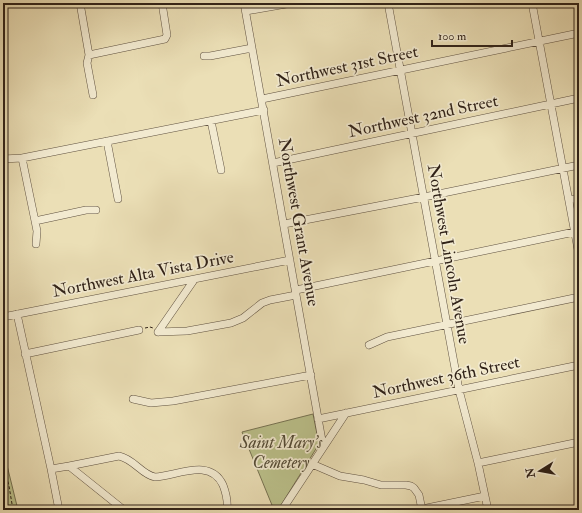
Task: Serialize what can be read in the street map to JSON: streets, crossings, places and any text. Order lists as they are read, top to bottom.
{
  "streets": {
    "street": [
      "Northwest 31st Street",
      "Northwest 32nd Street",
      "Northwest Grant Avenue",
      "Northwest Lincoln Avenue",
      "Northwest Alta Vista Drive",
      "Northwest 36th Street"
    ]
  },
  "crossings": [
    ["Northwest 31st Street", "Northwest Grant Avenue"],
    ["Northwest 31st Street", "Northwest Lincoln Avenue"],
    ["Northwest 32nd Street", "Northwest Grant Avenue"],
    ["Northwest 32nd Street", "Northwest Lincoln Avenue"],
    ["Northwest Grant Avenue", "Northwest Alta Vista Drive"],
    ["Northwest Grant Avenue", "Northwest 36th Street"],
    ["Northwest Lincoln Avenue", "Northwest 36th Street"]
  ],
  "parks": ["Saint Mary's Cemetery"],
  "scale_bar": "100 m",
  "north": "left"
}
